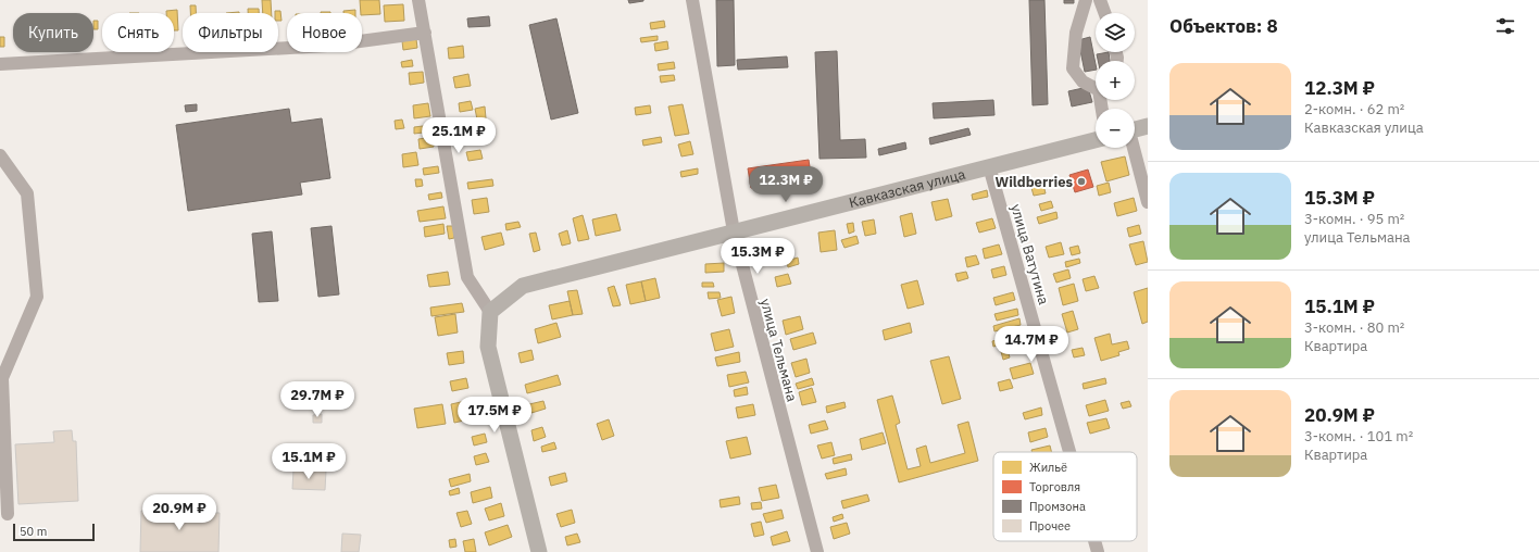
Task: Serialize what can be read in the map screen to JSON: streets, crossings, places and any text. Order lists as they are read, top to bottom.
{
  "streets": {
    "main road": ["Кавказская улица"],
    "street": ["улица Ватутина", "улица Тельмана"]
  },
  "crossings": [
    ["Кавказская улица", "улица Ватутина"],
    ["Кавказская улица", "улица Тельмана"]
  ],
  "places": ["Wildberries"],
  "legend": [
    "Жильё",
    "Торговля",
    "Промзона",
    "Прочее"
  ],
  "scale_bar": "50 m",
  "page": {
    "heading": "Объектов: 8",
    "map_buttons": ["+", "−"],
    "chip": [
      "Купить",
      "Снять",
      "Фильтры",
      "Новое"
    ],
    "list": [
      {
        "name": "12.3M ₽",
        "note": "2-комн. · 62 m² · Кавказская улица"
      },
      {
        "name": "15.3M ₽",
        "note": "3-комн. · 95 m² · улица Тельмана"
      },
      {
        "name": "15.1M ₽",
        "note": "3-комн. · 80 m² · Квартира"
      },
      {
        "name": "20.9M ₽",
        "note": "3-комн. · 101 m² · Квартира"
      }
    ],
    "price": [
      "25.1M ₽",
      "12.3M ₽",
      "15.3M ₽",
      "14.7M ₽",
      "29.7M ₽",
      "17.5M ₽",
      "15.1M ₽",
      "20.9M ₽"
    ],
    "scale": "50 m"
  }
}
